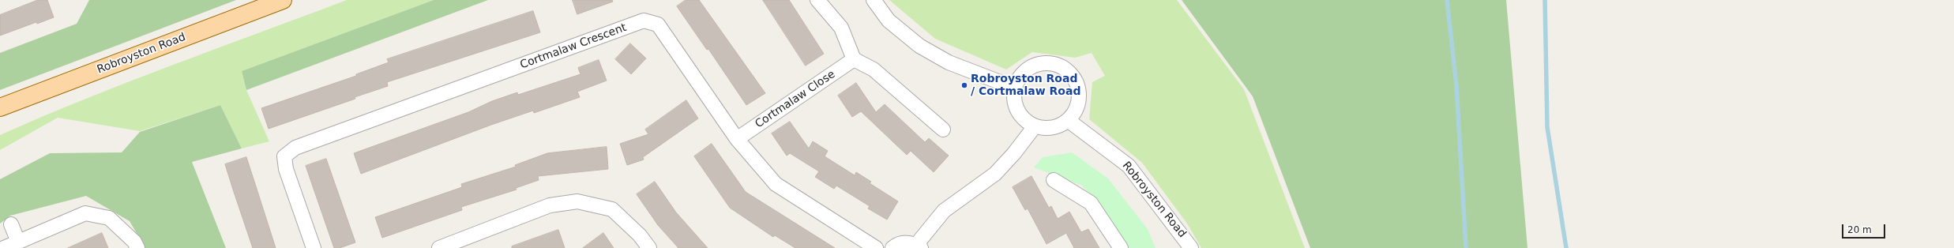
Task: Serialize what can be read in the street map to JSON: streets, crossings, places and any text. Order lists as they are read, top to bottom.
{
  "streets": {
    "main road": ["Robroyston Road"],
    "street": ["Cortmalaw Crescent", "Cortmalaw Close"]
  },
  "crossings": [
    ["Cortmalaw Crescent", "Cortmalaw Close"]
  ],
  "places": ["Robroyston Road / Cortmalaw Road"],
  "scale_bar": "20 m"
}
